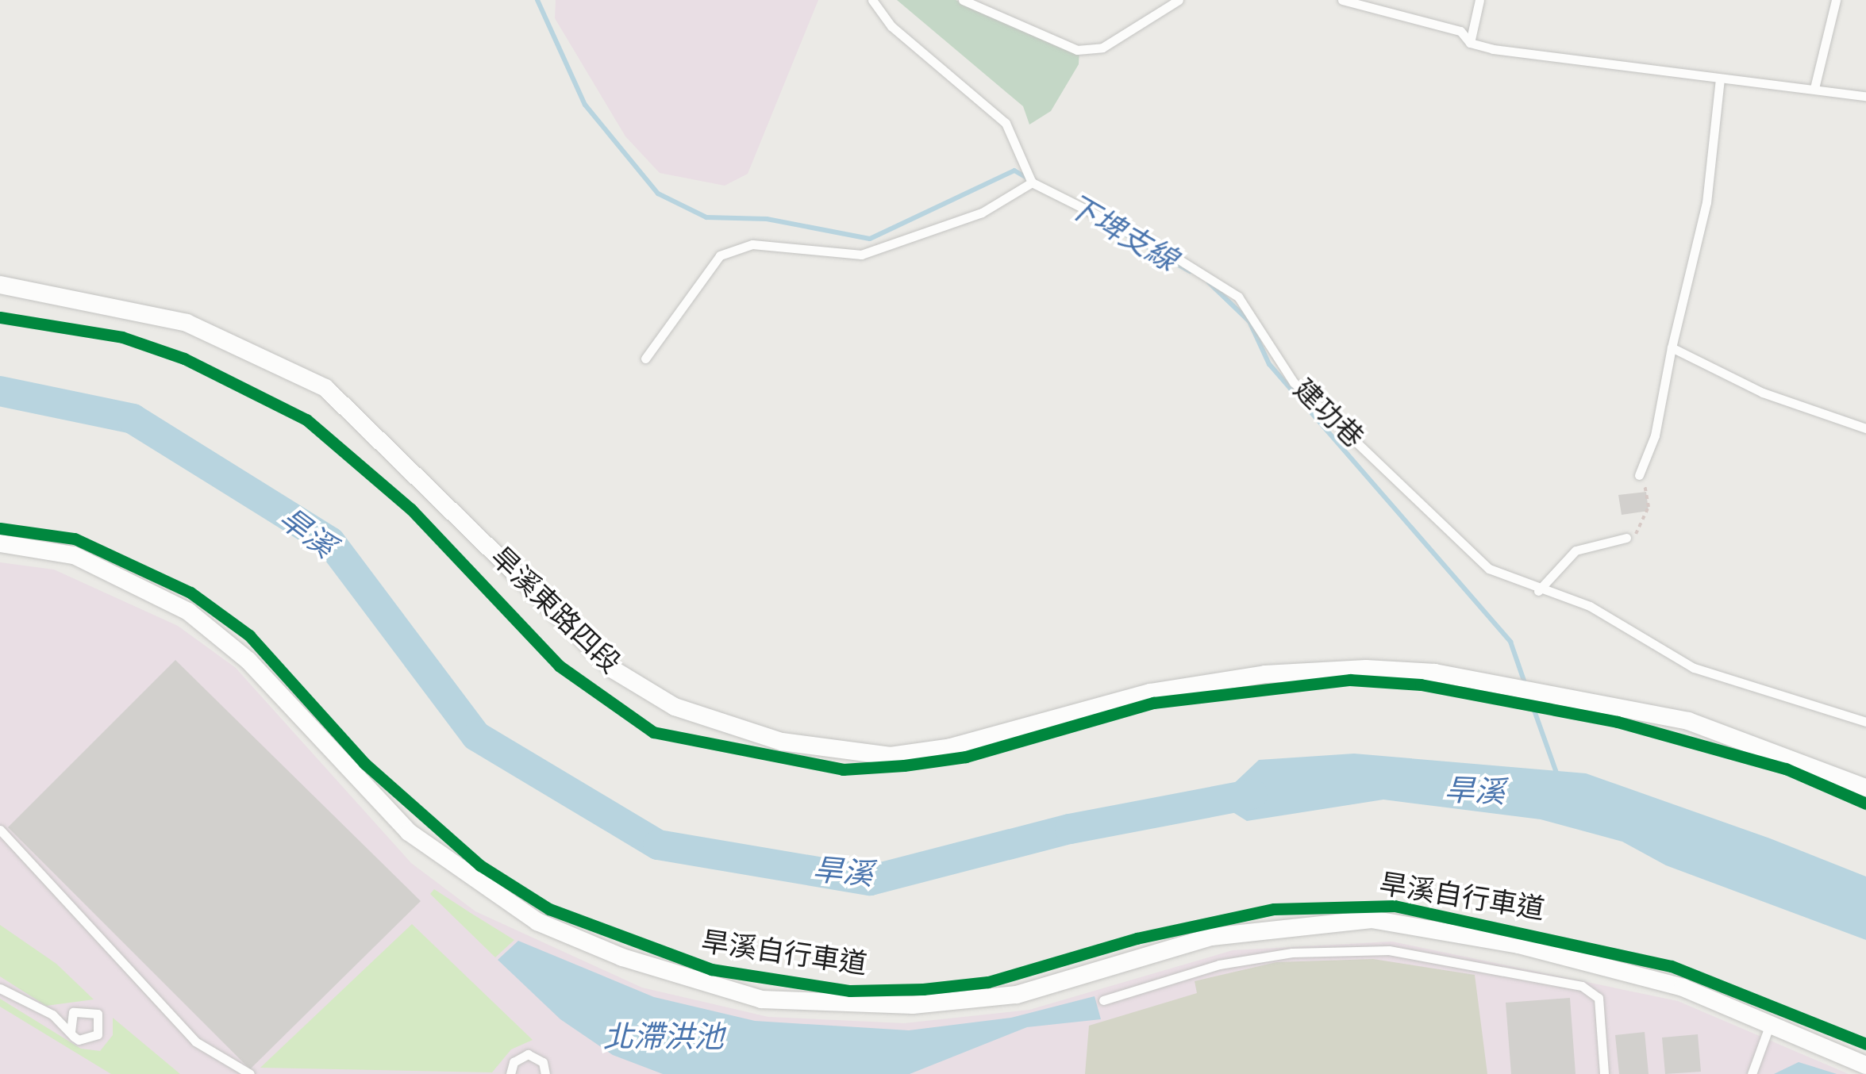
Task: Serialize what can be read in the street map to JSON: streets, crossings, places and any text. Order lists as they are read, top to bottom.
{
  "streets": {
    "street": ["旱溪東路四段"],
    "lane": ["建功巷"],
    "cycle path": ["旱溪自行車道"]
  },
  "water": ["下埤支線", "旱溪", "北滯洪池"]
}
